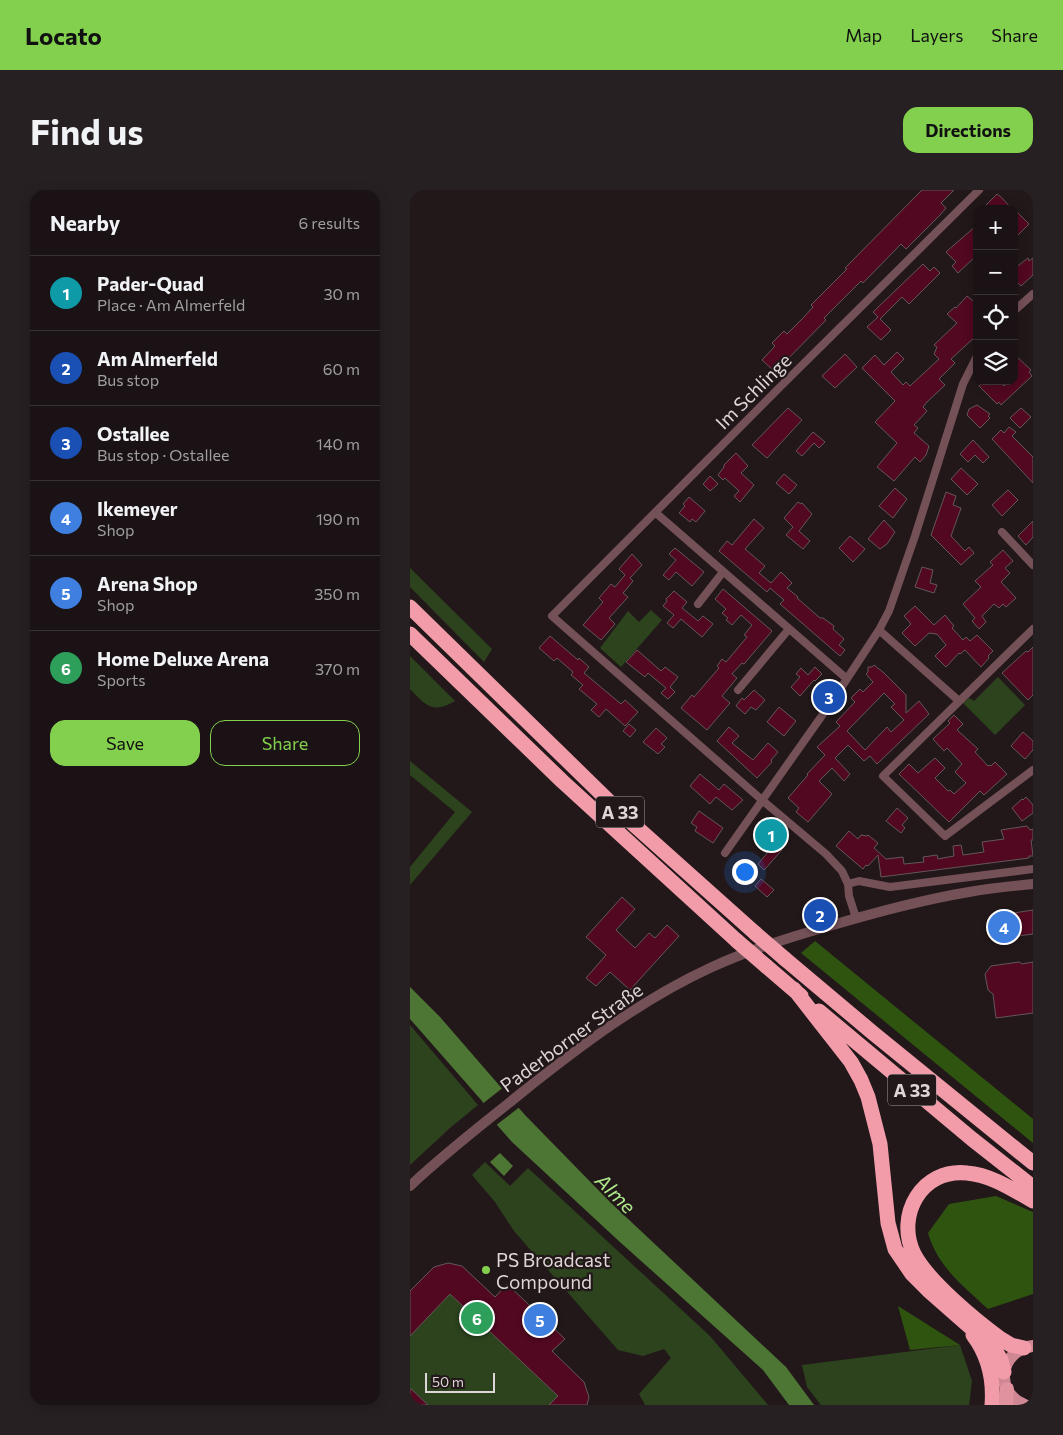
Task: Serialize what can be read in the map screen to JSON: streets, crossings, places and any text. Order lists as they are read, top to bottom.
{
  "streets": {
    "highway": ["A 33"],
    "street": ["Im Schlinge", "Paderborner Straße"]
  },
  "water": ["Alme"],
  "places": ["PS Broadcast Compound"],
  "scale_bar": "50 m",
  "page": {
    "header": "Locato",
    "nav": ["Map", "Layers", "Share"],
    "buttons": [
      "Directions",
      ["Save", "Share"]
    ],
    "title": "Find us",
    "heading": ["Nearby", "6 results"],
    "map_buttons": ["+", "−"],
    "list": [
      {
        "mark": "1",
        "name": "Pader-Quad",
        "note": "Place · Am Almerfeld",
        "value": "30 m"
      },
      {
        "mark": "2",
        "name": "Am Almerfeld",
        "note": "Bus stop",
        "value": "60 m"
      },
      {
        "mark": "3",
        "name": "Ostallee",
        "note": "Bus stop · Ostallee",
        "value": "140 m"
      },
      {
        "mark": "4",
        "name": "Ikemeyer",
        "note": "Shop",
        "value": "190 m"
      },
      {
        "mark": "5",
        "name": "Arena Shop",
        "note": "Shop",
        "value": "350 m"
      },
      {
        "mark": "6",
        "name": "Home Deluxe Arena",
        "note": "Sports",
        "value": "370 m"
      }
    ],
    "pins": [
      "3",
      "1",
      "2",
      "4",
      "6",
      "5"
    ],
    "scale": "50 m"
  }
}
